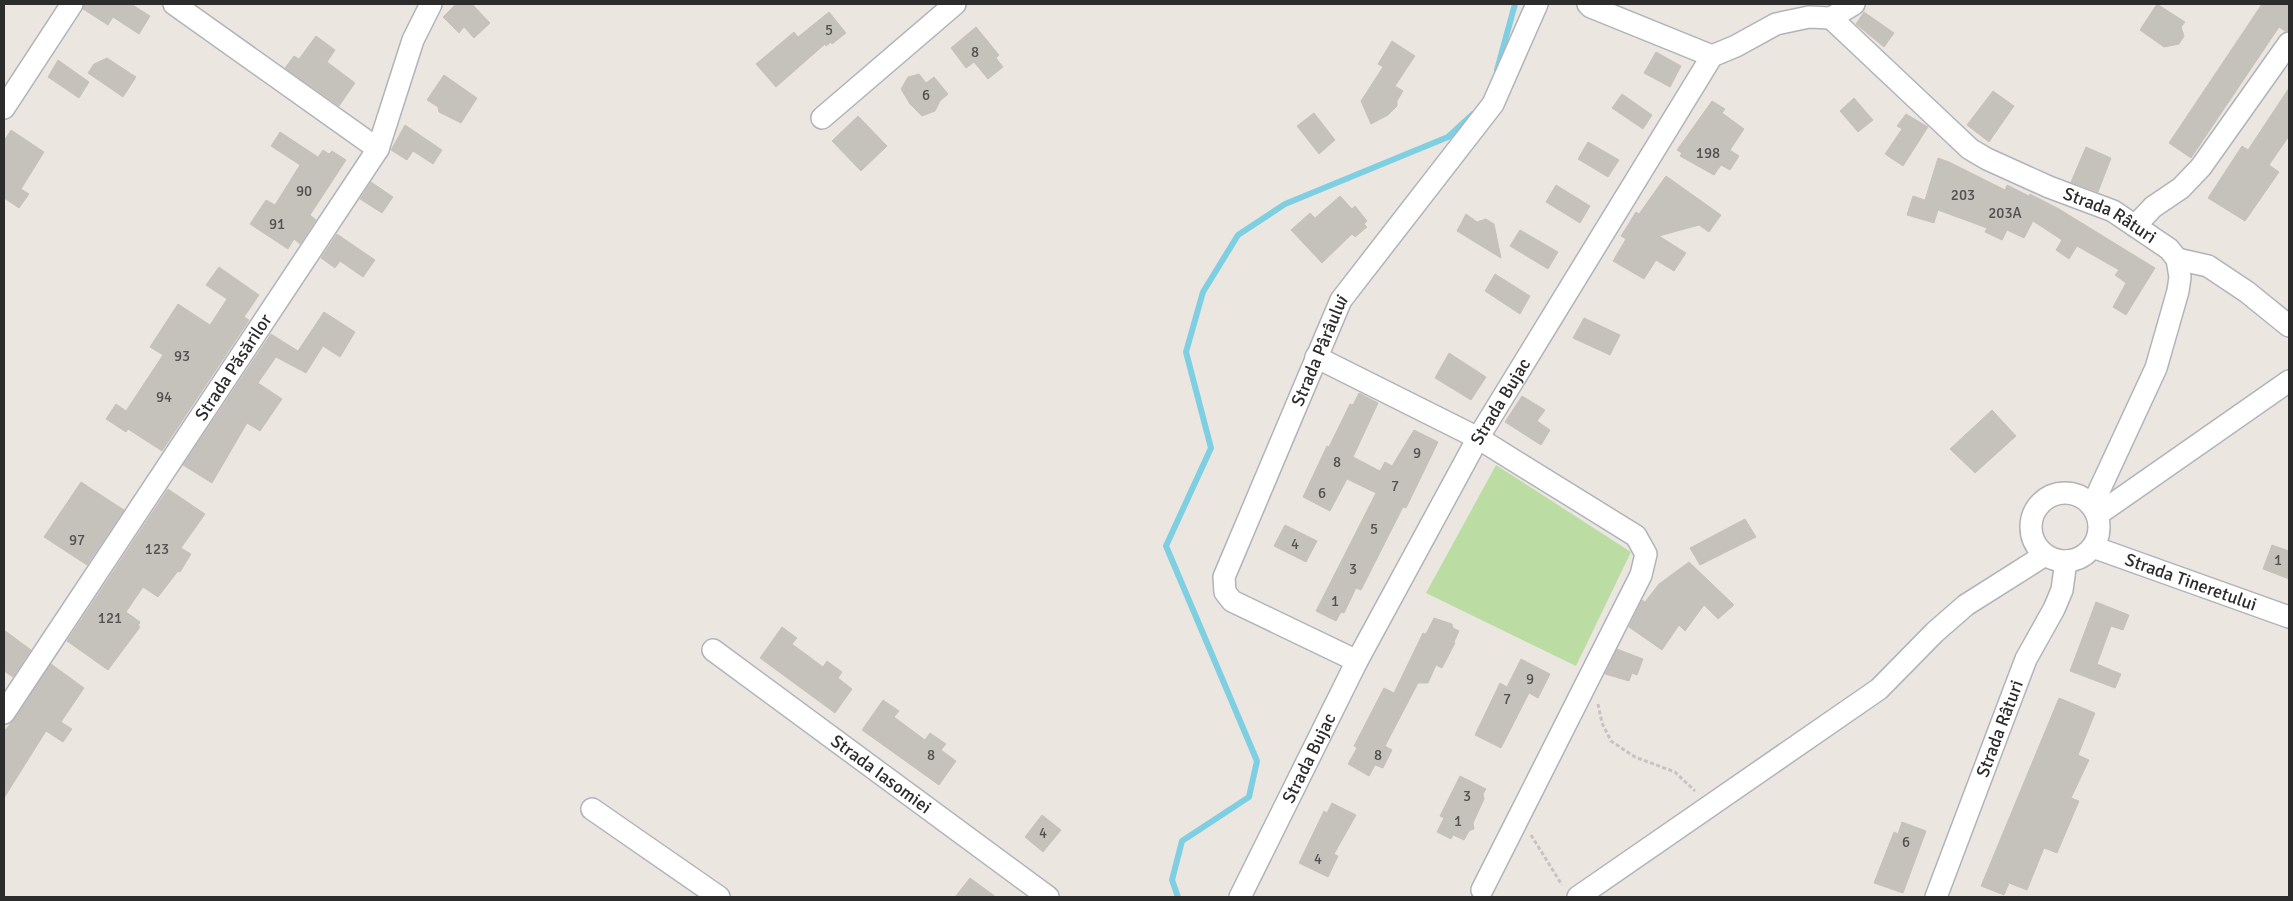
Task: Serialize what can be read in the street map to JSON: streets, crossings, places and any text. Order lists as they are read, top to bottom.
{
  "streets": {
    "street": [
      "Strada Râturi",
      "Strada Pârâului",
      "Strada Păsărilor",
      "Strada Bujac",
      "Strada Tineretului",
      "Strada Iasomiei"
    ]
  },
  "crossings": [
    ["Strada Râturi", "Strada Tineretului"],
    ["Strada Pârâului", "Strada Bujac"]
  ],
  "house_numbers": [
    "5",
    "8",
    "6",
    "198",
    "90",
    "203",
    "203A",
    "91",
    "93",
    "94",
    "9",
    "8",
    "7",
    "6",
    "5",
    "97",
    "4",
    "123",
    "1",
    "3",
    "1",
    "121",
    "9",
    "7",
    "8",
    "8",
    "3",
    "1",
    "4",
    "6",
    "4"
  ]
}
